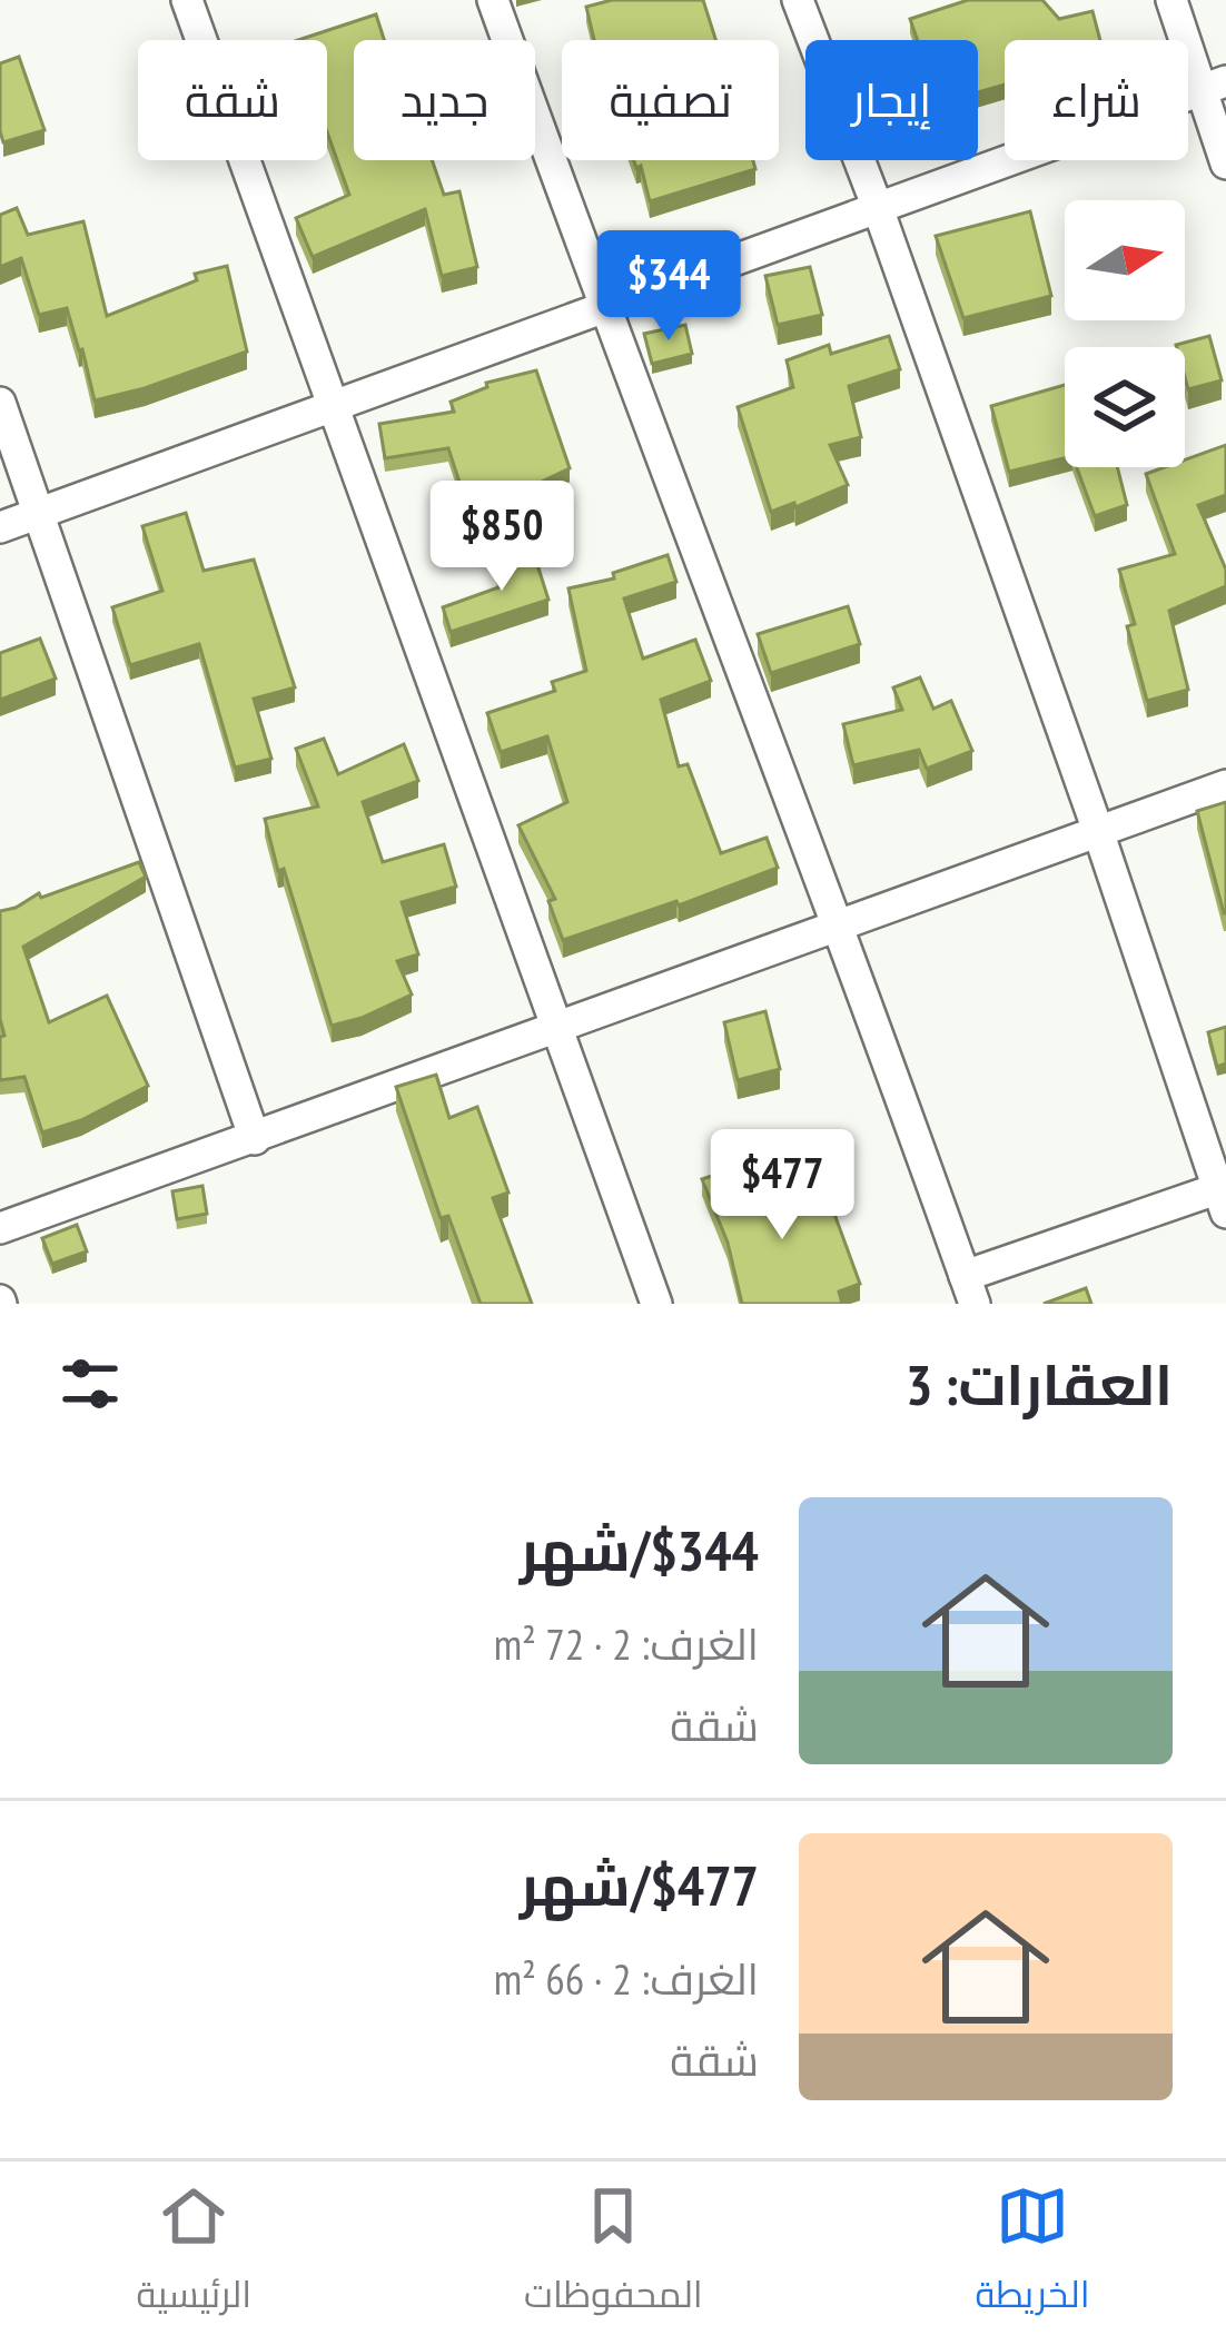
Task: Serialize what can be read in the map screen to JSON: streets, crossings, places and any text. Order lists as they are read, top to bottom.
{
  "north": "right",
  "page": {
    "chip": [
      "شراء",
      "إيجار",
      "تصفية",
      "جديد",
      "شقة"
    ],
    "price": ["$344", "$850", "$477"],
    "heading": "العقارات: 3",
    "list": [
      {
        "name": "$344/شهر",
        "note": "الغرف: 2 · 72 m² · شقة"
      },
      {
        "name": "$477/شهر",
        "note": "الغرف: 2 · 66 m² · شقة"
      }
    ],
    "tabs": ["الخريطة", "المحفوظات", "الرئيسية"]
  }
}
